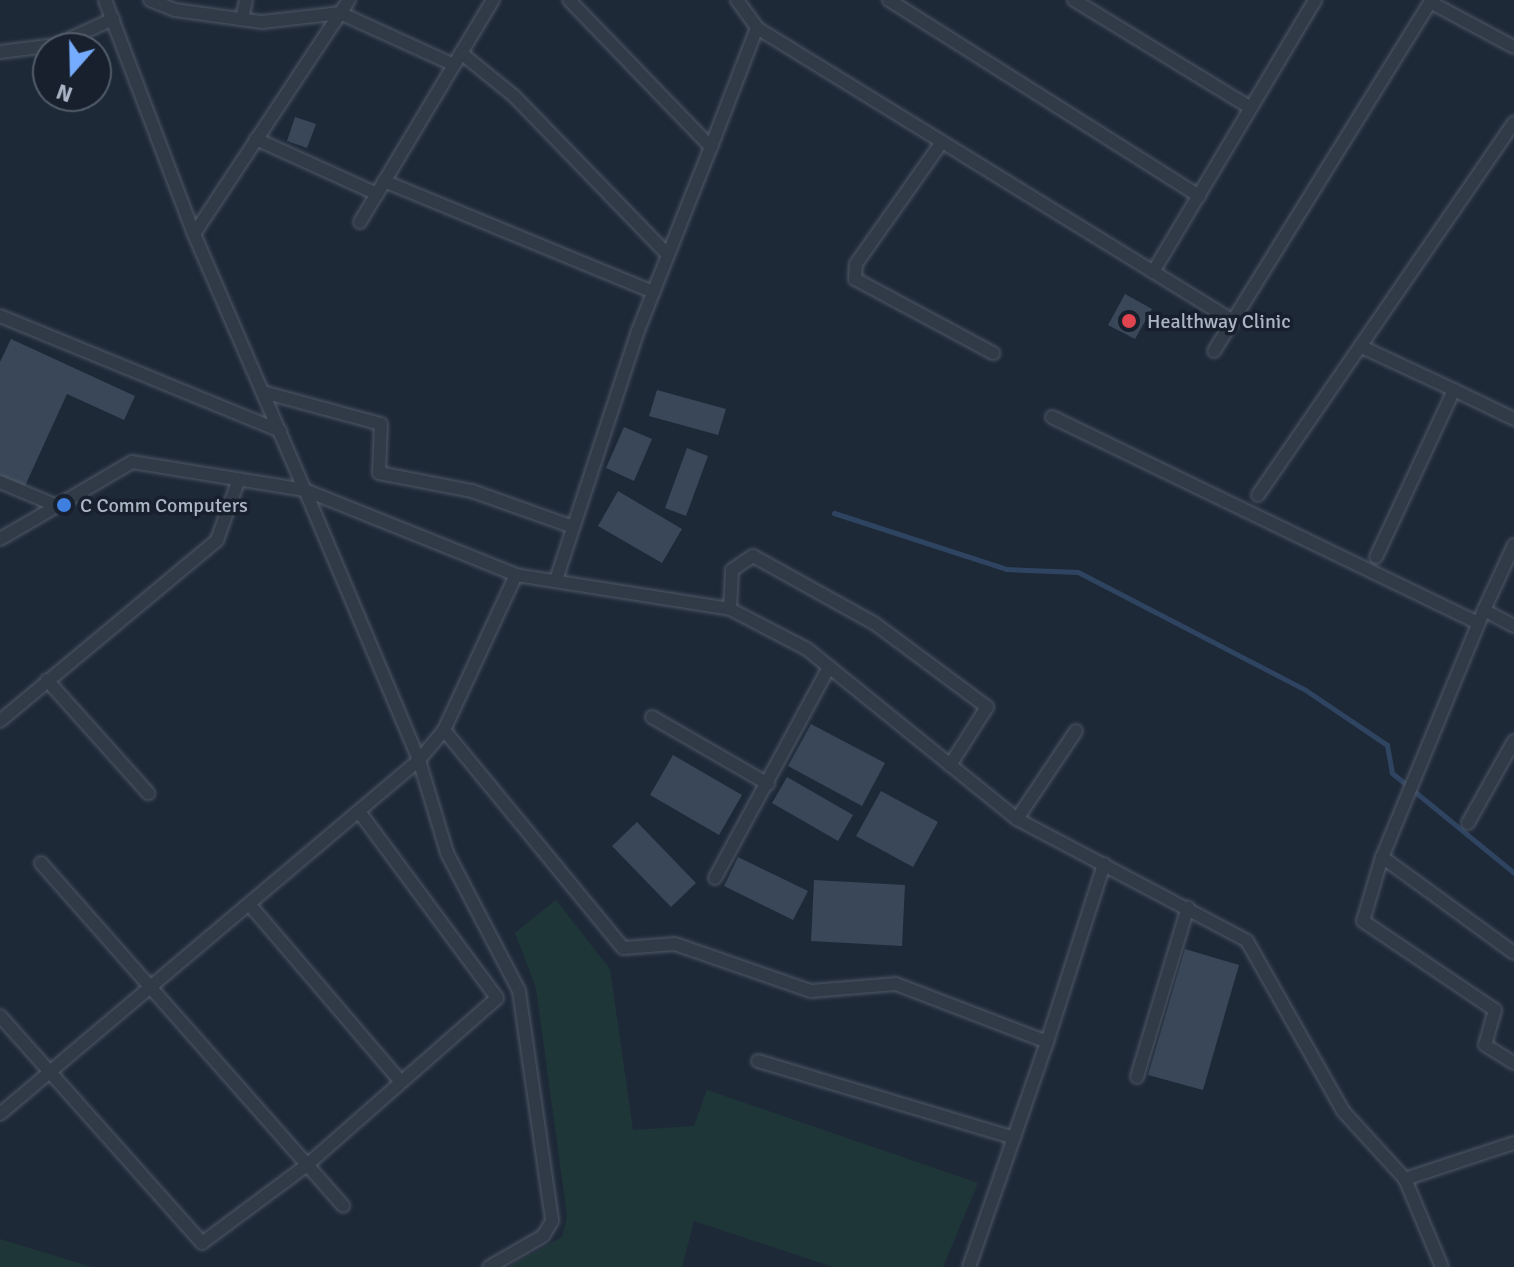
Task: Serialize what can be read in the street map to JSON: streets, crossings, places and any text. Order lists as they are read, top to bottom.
{
  "places": ["Healthway Clinic", "C Comm Computers"],
  "north": "bottom"
}
